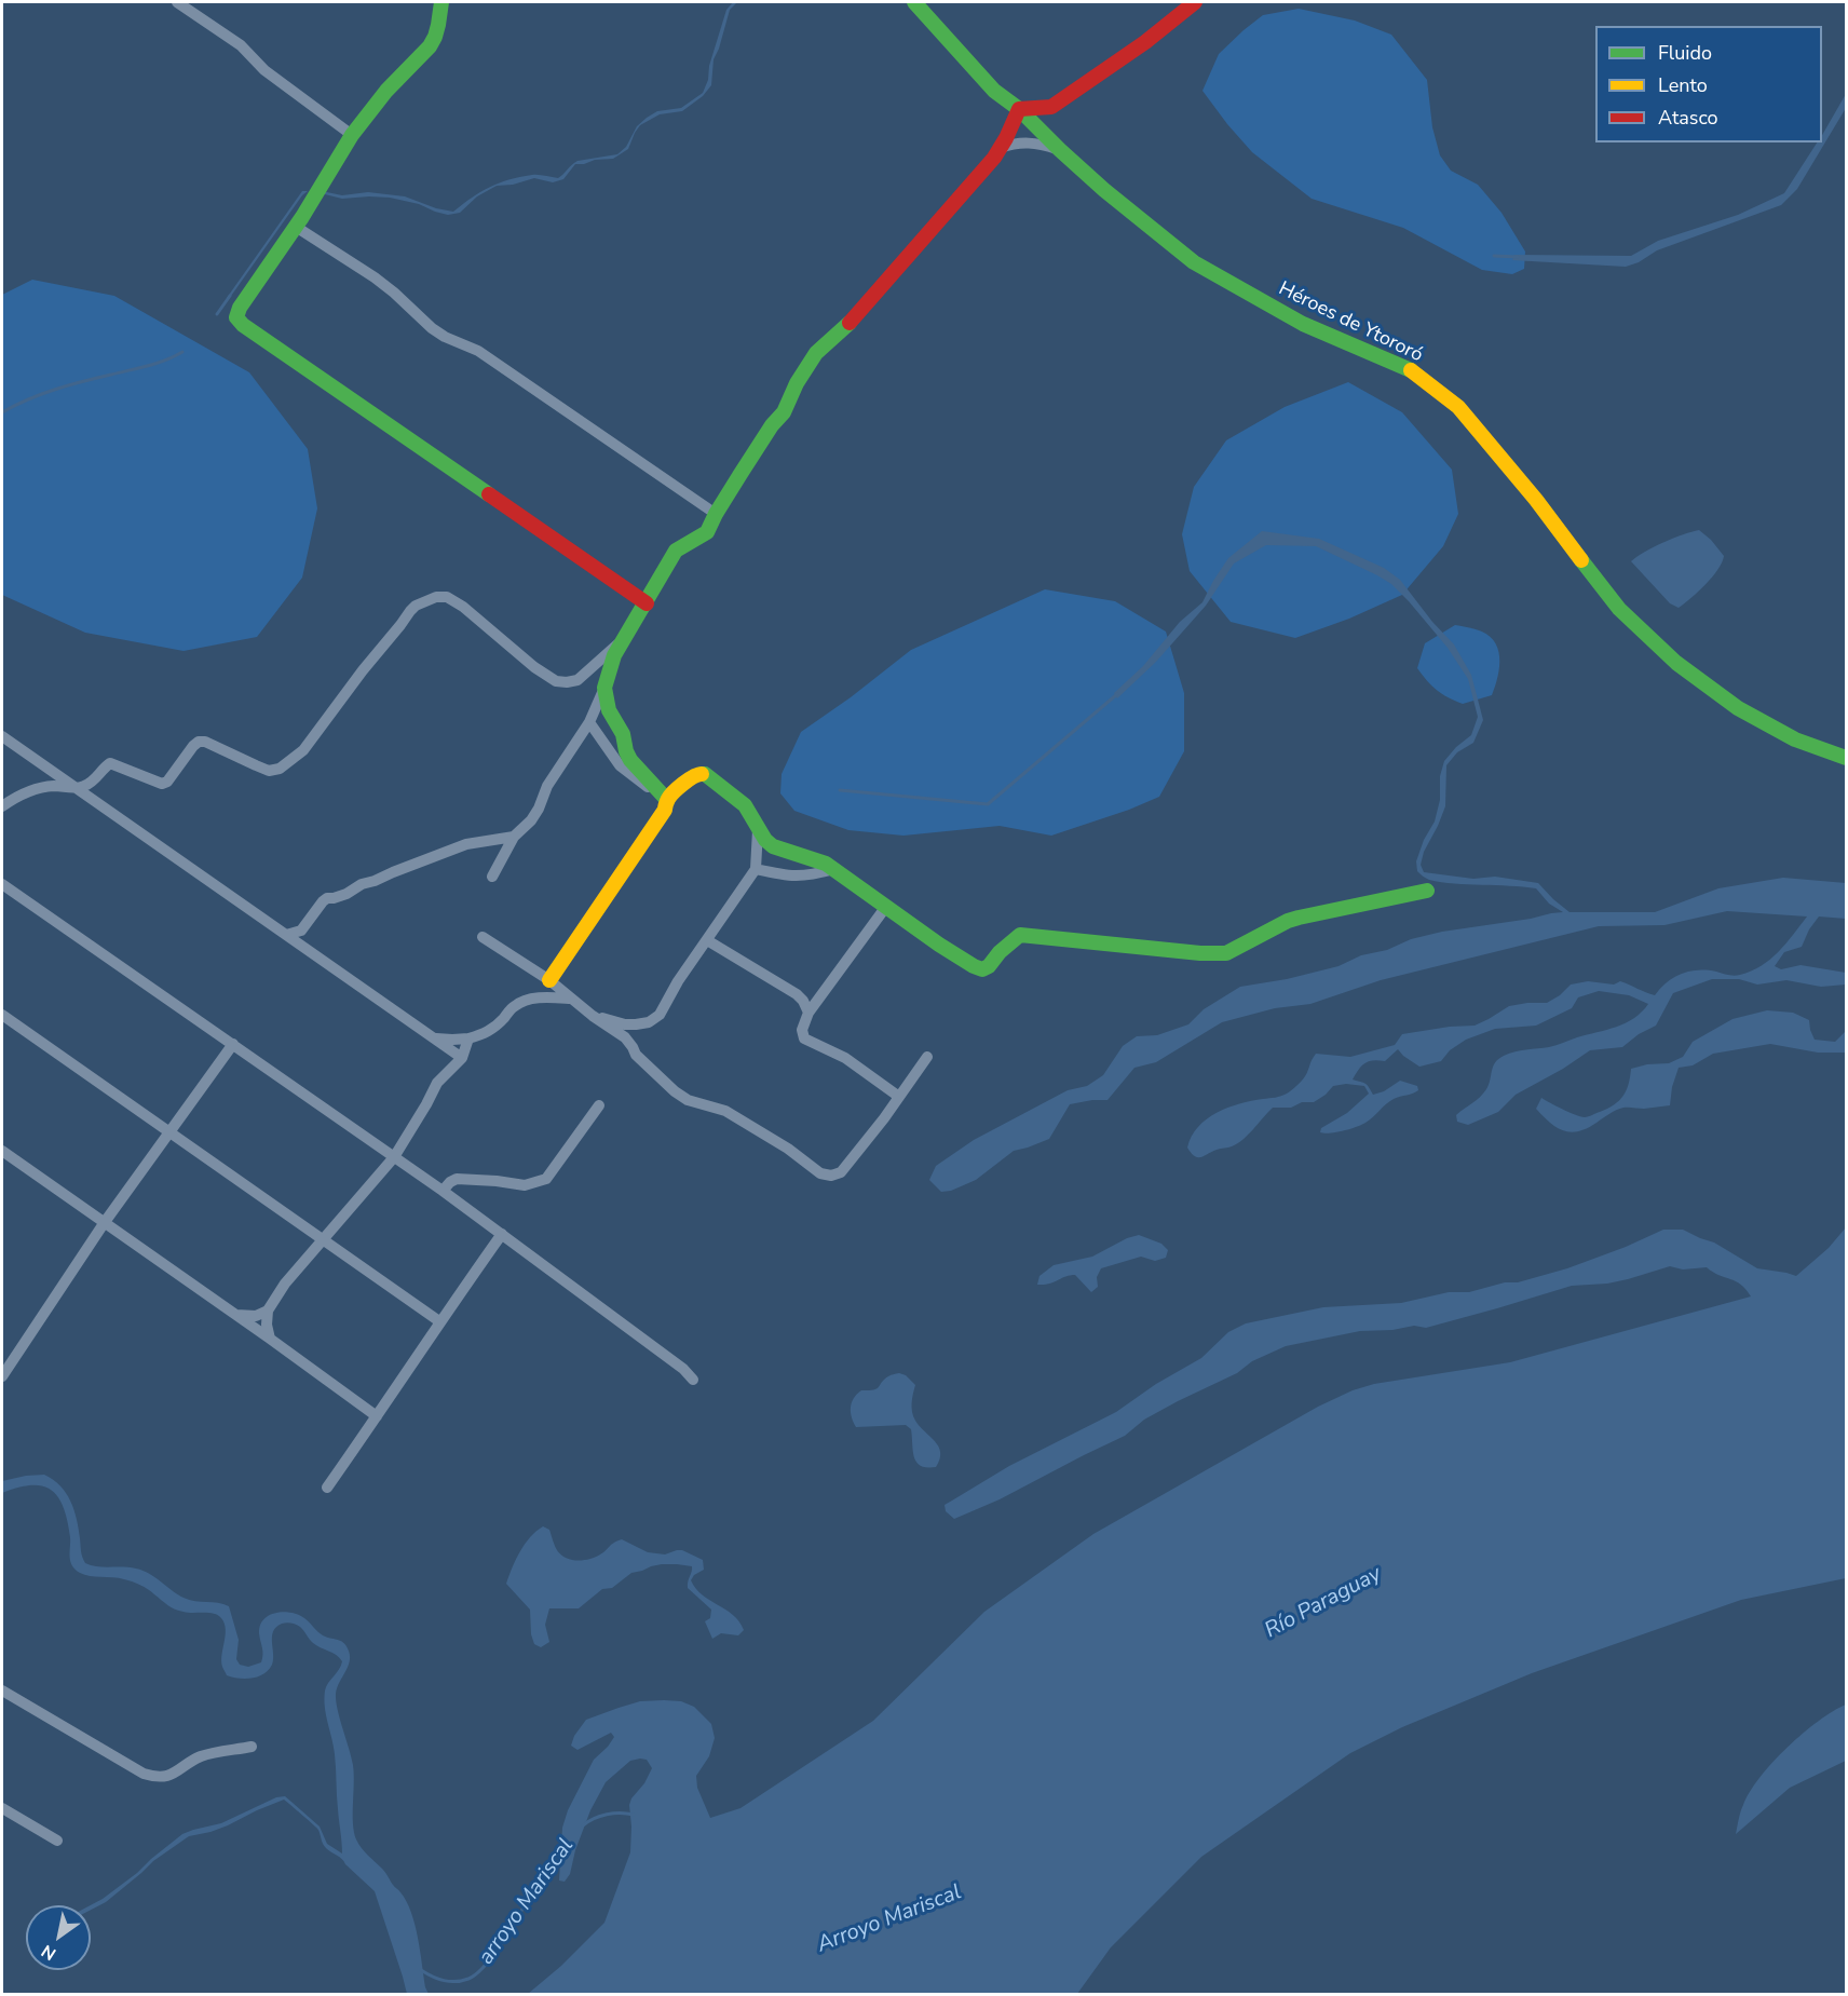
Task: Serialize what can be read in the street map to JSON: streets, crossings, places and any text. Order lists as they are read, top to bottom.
{
  "streets": {
    "street": ["Héroes de Ytororó"]
  },
  "water": ["Río Paraguay", "arroyo Mariscal", "Arroyo Mariscal"],
  "legend": ["Fluido", "Lento", "Atasco"],
  "north": "bottom left"
}
